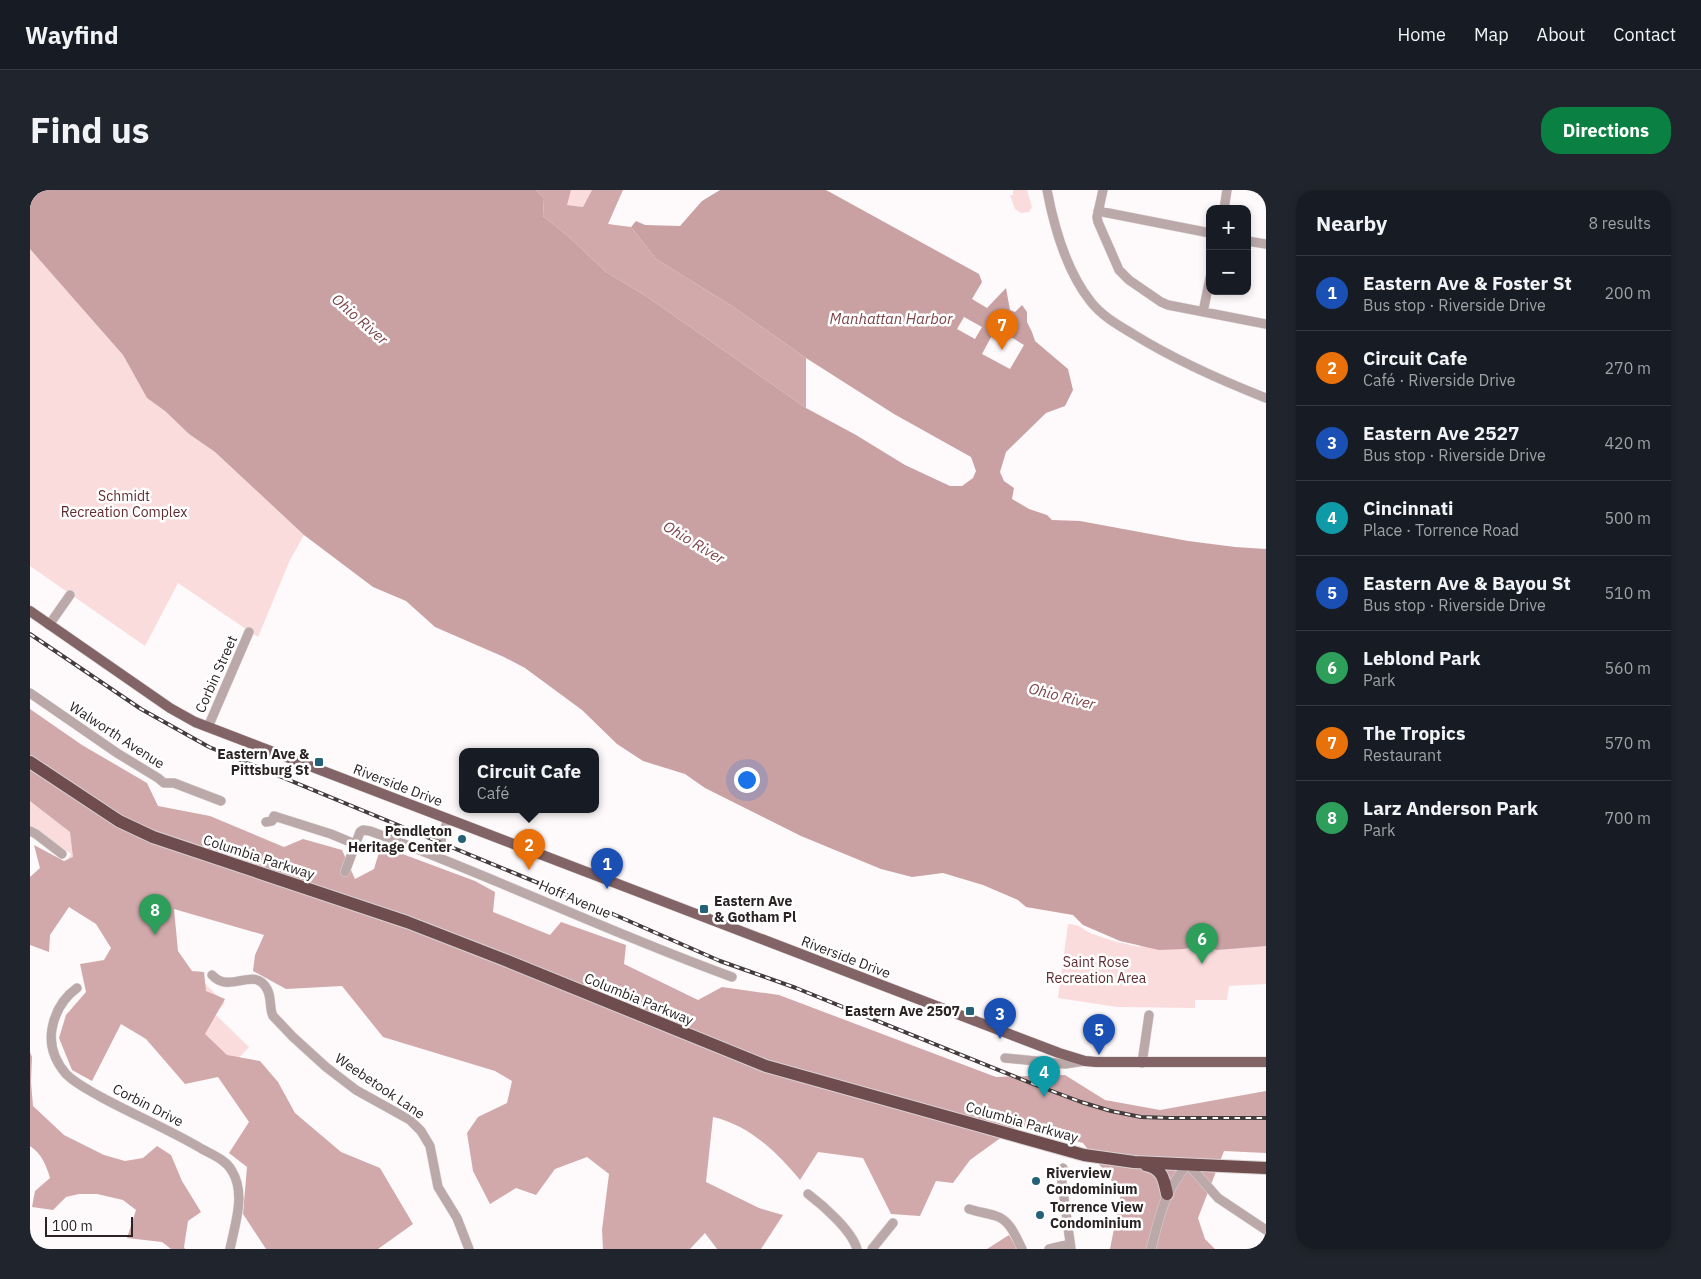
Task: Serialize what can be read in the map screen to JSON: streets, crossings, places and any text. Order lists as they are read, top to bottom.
{
  "streets": {
    "highway": ["Columbia Parkway"],
    "main road": ["Riverside Drive"],
    "street": [
      "Corbin Street",
      "Walworth Avenue",
      "Hoff Avenue",
      "Weebetook Lane",
      "Corbin Drive"
    ]
  },
  "crossings": [
    ["Corbin Street", "Riverside Drive"]
  ],
  "water": ["Manhattan Harbor", "Ohio River"],
  "parks": ["Schmidt Recreation Complex", "Saint Rose Recreation Area"],
  "places": {
    "transit": ["Eastern Ave & Pittsburg St", "Eastern Ave & Gotham Pl", "Eastern Ave 2507"],
    "other": ["Pendleton Heritage Center", "Riverview Condominium", "Torrence View Condominium"]
  },
  "scale_bar": "100 m",
  "page": {
    "header": "Wayfind",
    "nav": [
      "Home",
      "Map",
      "About",
      "Contact"
    ],
    "title": "Find us",
    "buttons": "Directions",
    "heading": ["Nearby", "8 results"],
    "map_buttons": ["+", "−"],
    "list": [
      {
        "mark": "1",
        "name": "Eastern Ave & Foster St",
        "note": "Bus stop · Riverside Drive",
        "value": "200 m"
      },
      {
        "mark": "2",
        "name": "Circuit Cafe",
        "note": "Café · Riverside Drive",
        "value": "270 m"
      },
      {
        "mark": "3",
        "name": "Eastern Ave 2527",
        "note": "Bus stop · Riverside Drive",
        "value": "420 m"
      },
      {
        "mark": "4",
        "name": "Cincinnati",
        "note": "Place · Torrence Road",
        "value": "500 m"
      },
      {
        "mark": "5",
        "name": "Eastern Ave & Bayou St",
        "note": "Bus stop · Riverside Drive",
        "value": "510 m"
      },
      {
        "mark": "6",
        "name": "Leblond Park",
        "note": "Park",
        "value": "560 m"
      },
      {
        "mark": "7",
        "name": "The Tropics",
        "note": "Restaurant",
        "value": "570 m"
      },
      {
        "mark": "8",
        "name": "Larz Anderson Park",
        "note": "Park",
        "value": "700 m"
      }
    ],
    "pins": [
      "7",
      "2",
      "1",
      "8",
      "6",
      "3",
      "5",
      "4"
    ],
    "popup": ["Circuit Cafe", "Café"],
    "scale": "100 m"
  }
}
